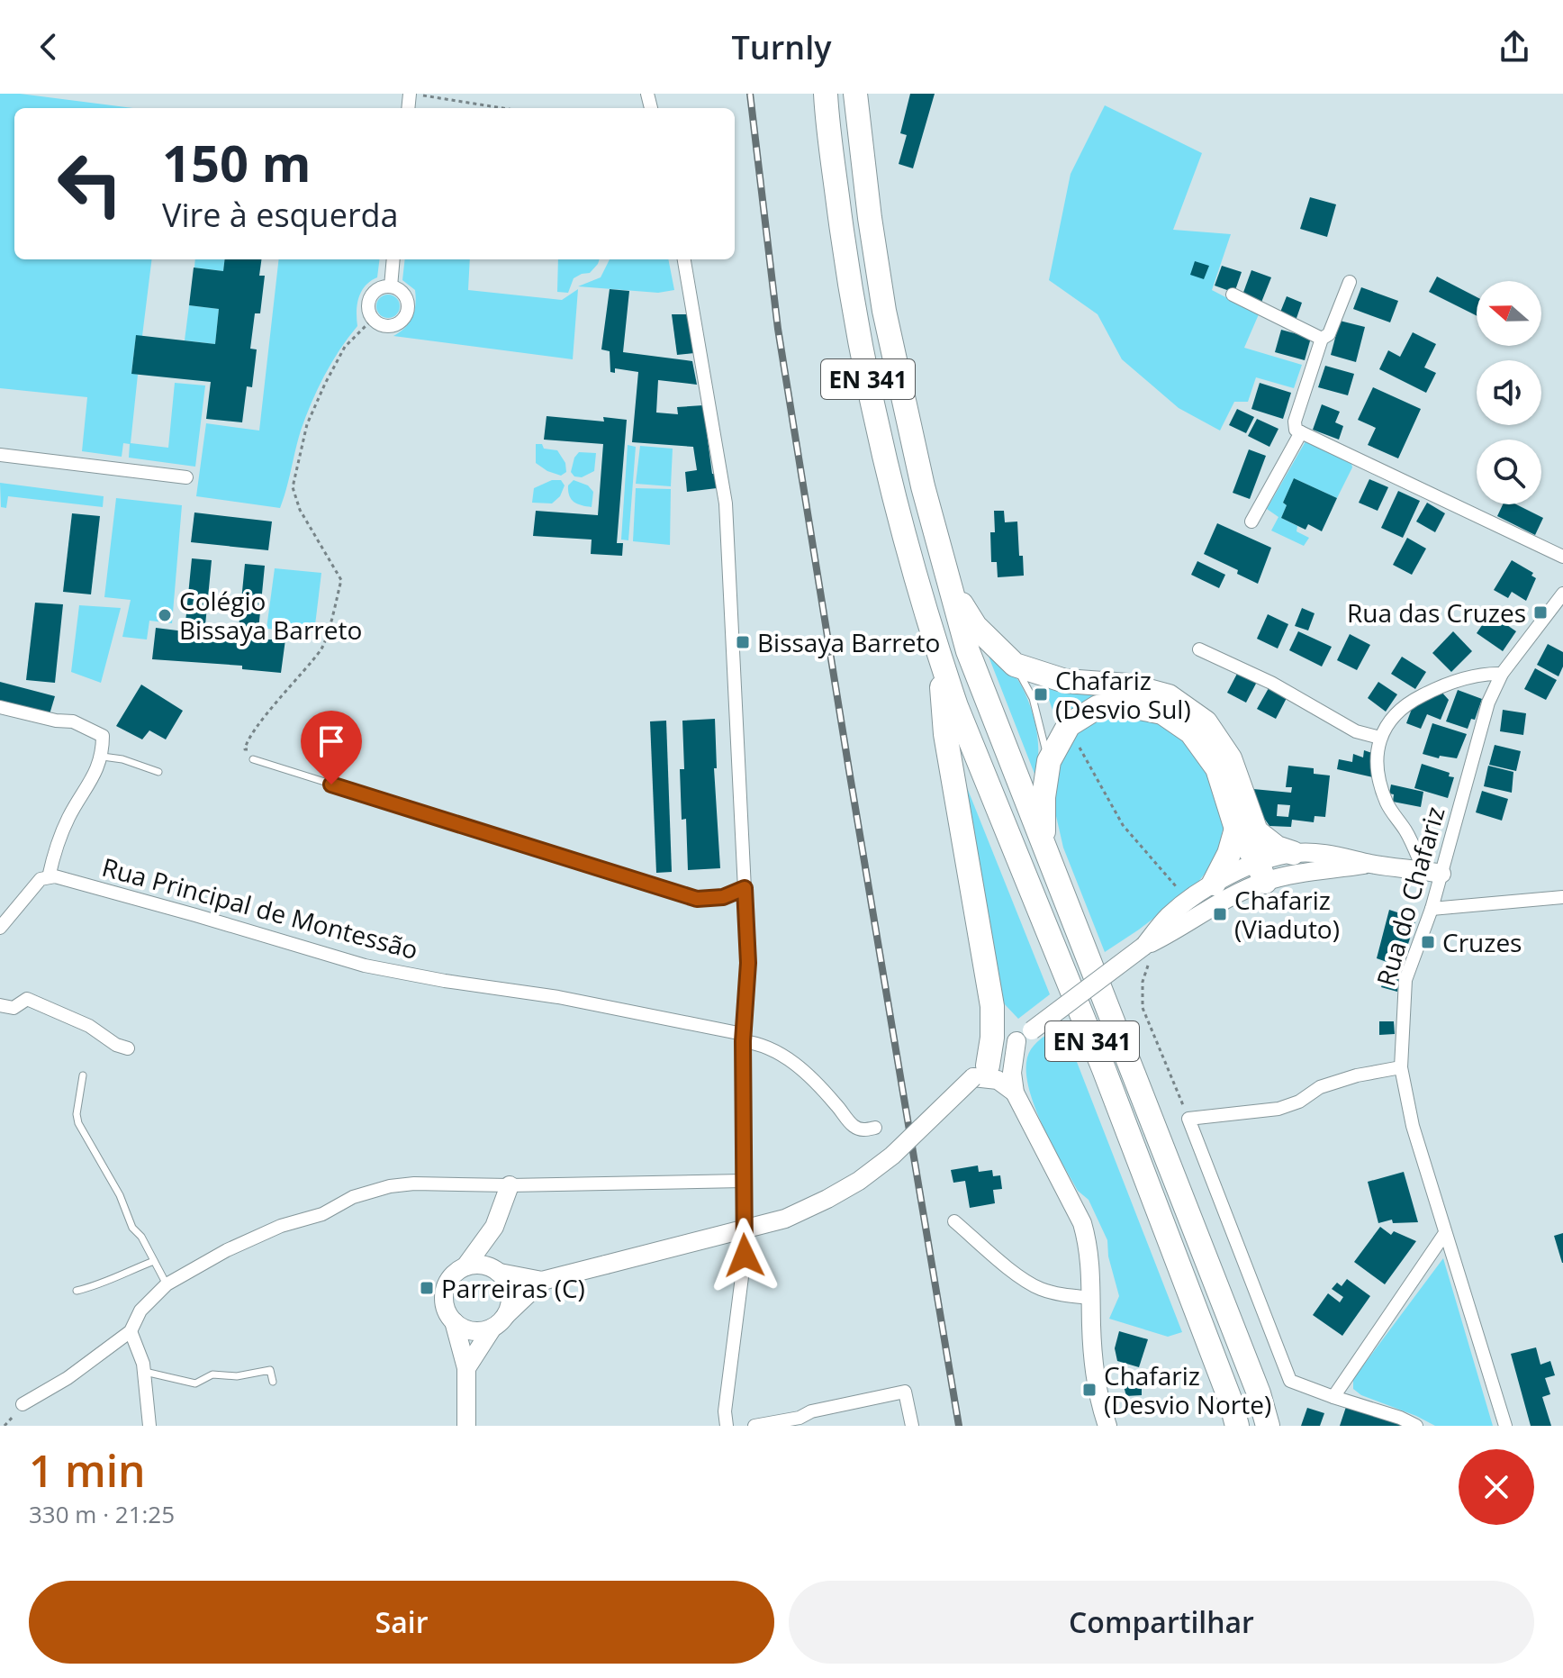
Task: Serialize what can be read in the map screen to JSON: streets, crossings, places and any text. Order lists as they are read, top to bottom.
{
  "streets": {
    "highway": ["EN 341"],
    "street": ["Rua do Chafariz", "Rua Principal de Montessão"]
  },
  "places": {
    "transit": [
      "Rua das Cruzes",
      "Bissaya Barreto",
      "Chafariz (Desvio Sul)",
      "Chafariz (Viaduto)",
      "Cruzes",
      "Parreiras (C)",
      "Chafariz (Desvio Norte)"
    ],
    "other": ["Colégio Bissaya Barreto"]
  },
  "north": "left",
  "page": {
    "header": "Turnly",
    "turn": ["150 m", "Vire à esquerda"],
    "heading": ["1 min", "330 m · 21:25"],
    "buttons": ["Sair", "Compartilhar"]
  }
}
